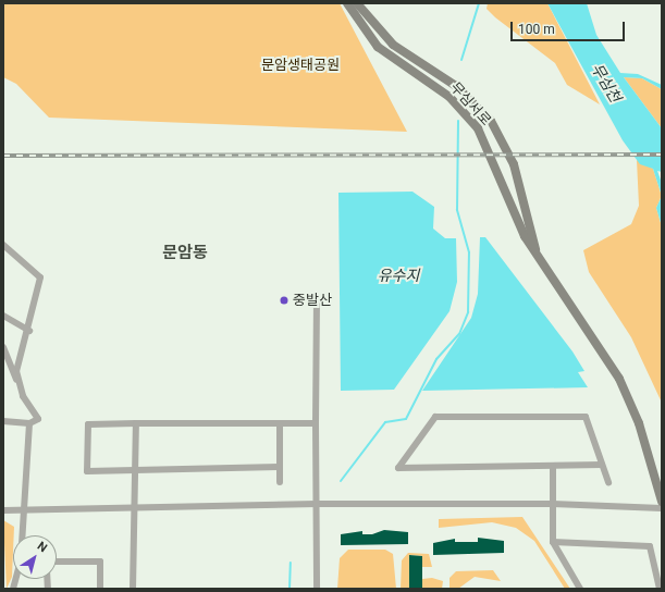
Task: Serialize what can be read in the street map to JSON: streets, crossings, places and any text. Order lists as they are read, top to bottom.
{
  "streets": {
    "street": ["무심서로"]
  },
  "districts": ["문암동"],
  "water": ["무심천", "유수지"],
  "parks": ["문암생태공원"],
  "places": ["중발산"],
  "scale_bar": "100 m",
  "north": "top right"
}
